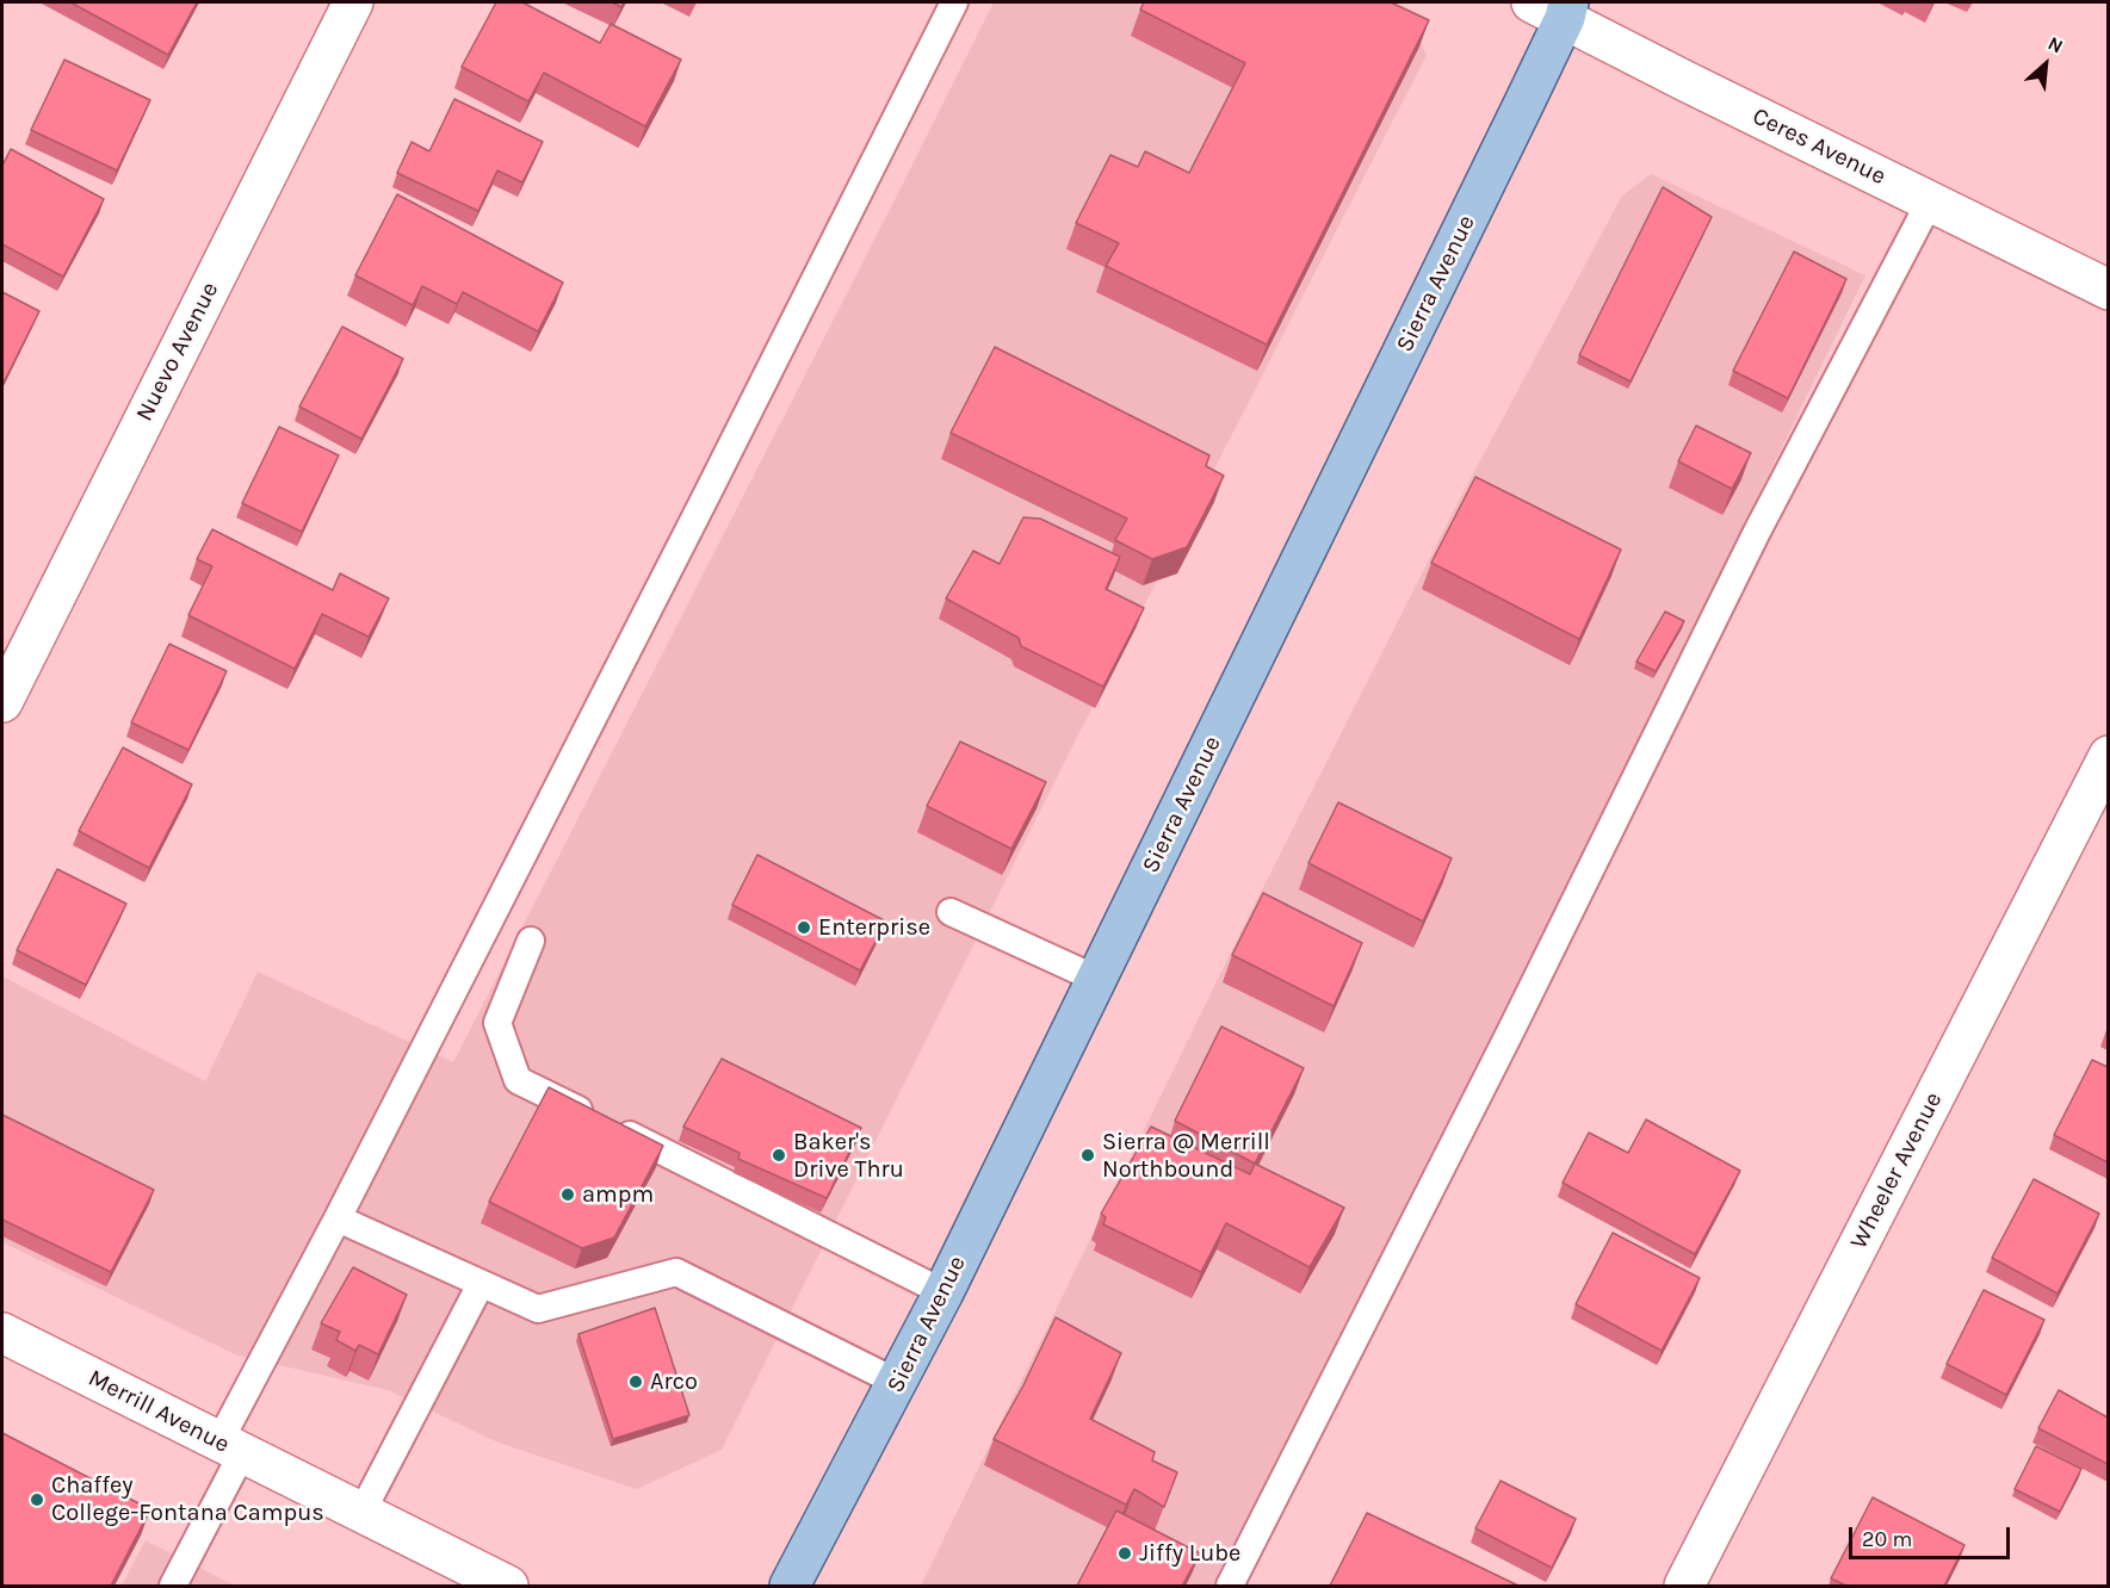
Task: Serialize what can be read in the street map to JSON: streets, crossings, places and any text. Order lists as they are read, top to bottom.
{
  "streets": {
    "main road": ["Sierra Avenue"],
    "street": [
      "Ceres Avenue",
      "Nuevo Avenue",
      "Wheeler Avenue",
      "Merrill Avenue"
    ]
  },
  "crossings": [
    ["Ceres Avenue", "Sierra Avenue"]
  ],
  "places": [
    "Enterprise",
    "Baker's Drive Thru",
    "Sierra @ Merrill Northbound",
    "ampm",
    "Arco",
    "Chaffey College-Fontana Campus",
    "Jiffy Lube"
  ],
  "scale_bar": "20 m",
  "north": "top right"
}
